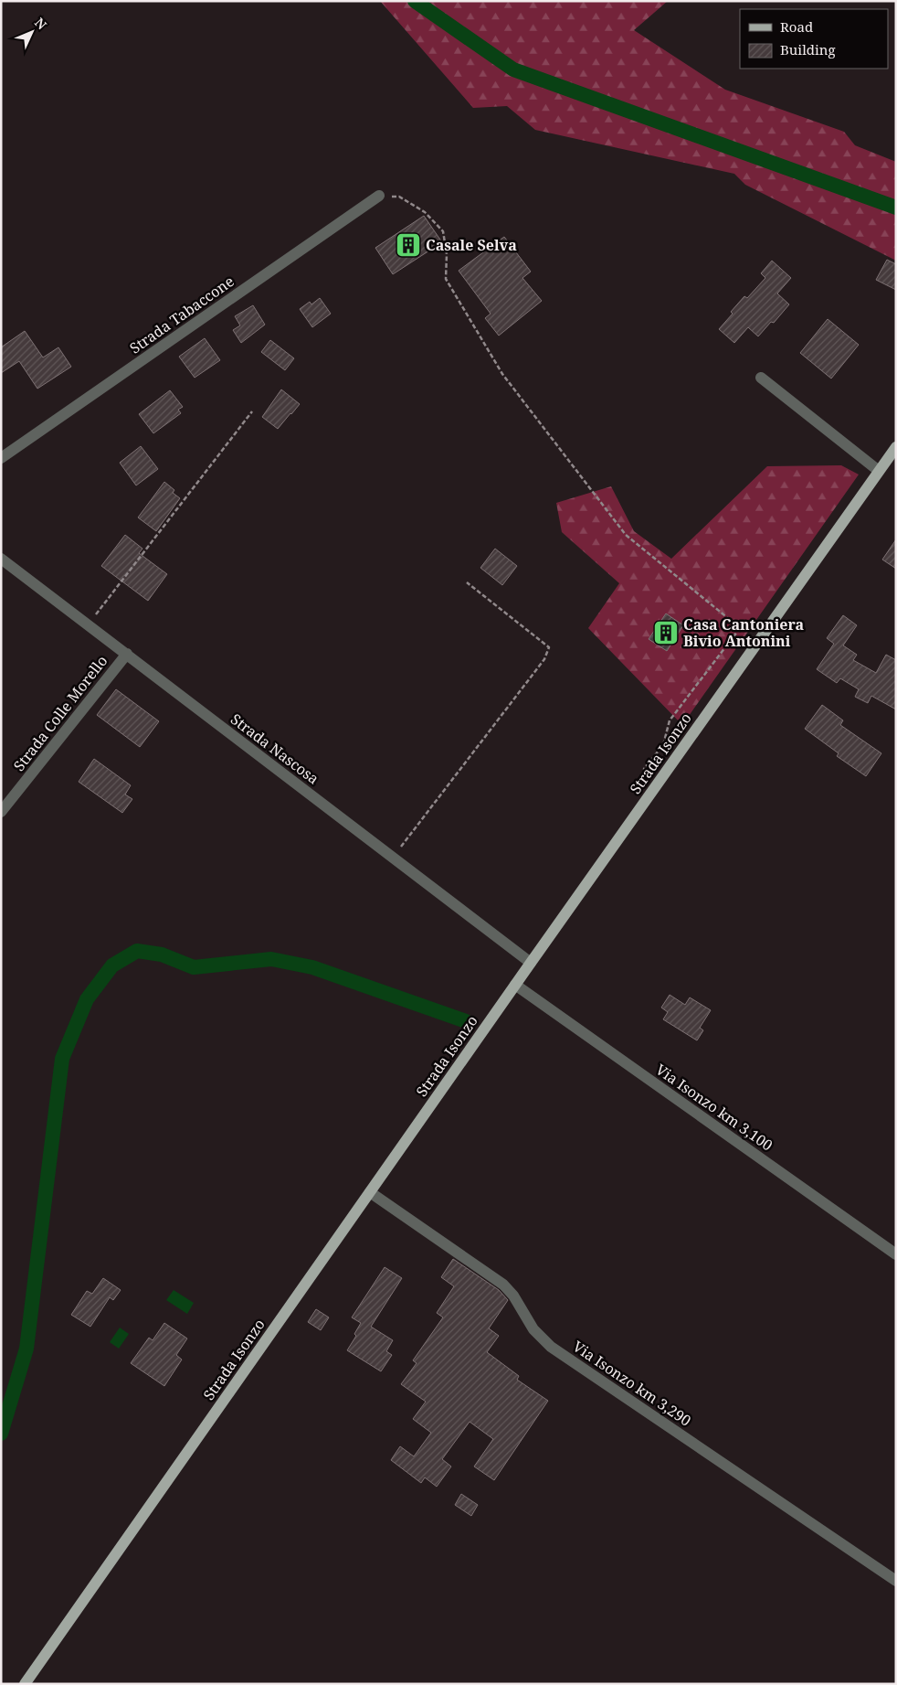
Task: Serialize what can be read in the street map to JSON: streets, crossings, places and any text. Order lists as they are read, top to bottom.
{
  "streets": {
    "main road": ["Strada Isonzo"],
    "street": [
      "Strada Tabaccone",
      "Strada Colle Morello",
      "Strada Nascosa",
      "Via Isonzo km 3,100",
      "Via Isonzo km 3,290"
    ]
  },
  "crossings": [
    ["Strada Colle Morello", "Strada Nascosa"],
    ["Strada Nascosa", "Strada Isonzo"],
    ["Strada Isonzo", "Via Isonzo km 3,100"],
    ["Strada Isonzo", "Via Isonzo km 3,290"]
  ],
  "places": {
    "building": ["Casale Selva", "Casa Cantoniera Bivio Antonini"]
  },
  "legend": ["Road", "Building"],
  "north": "top right"
}
